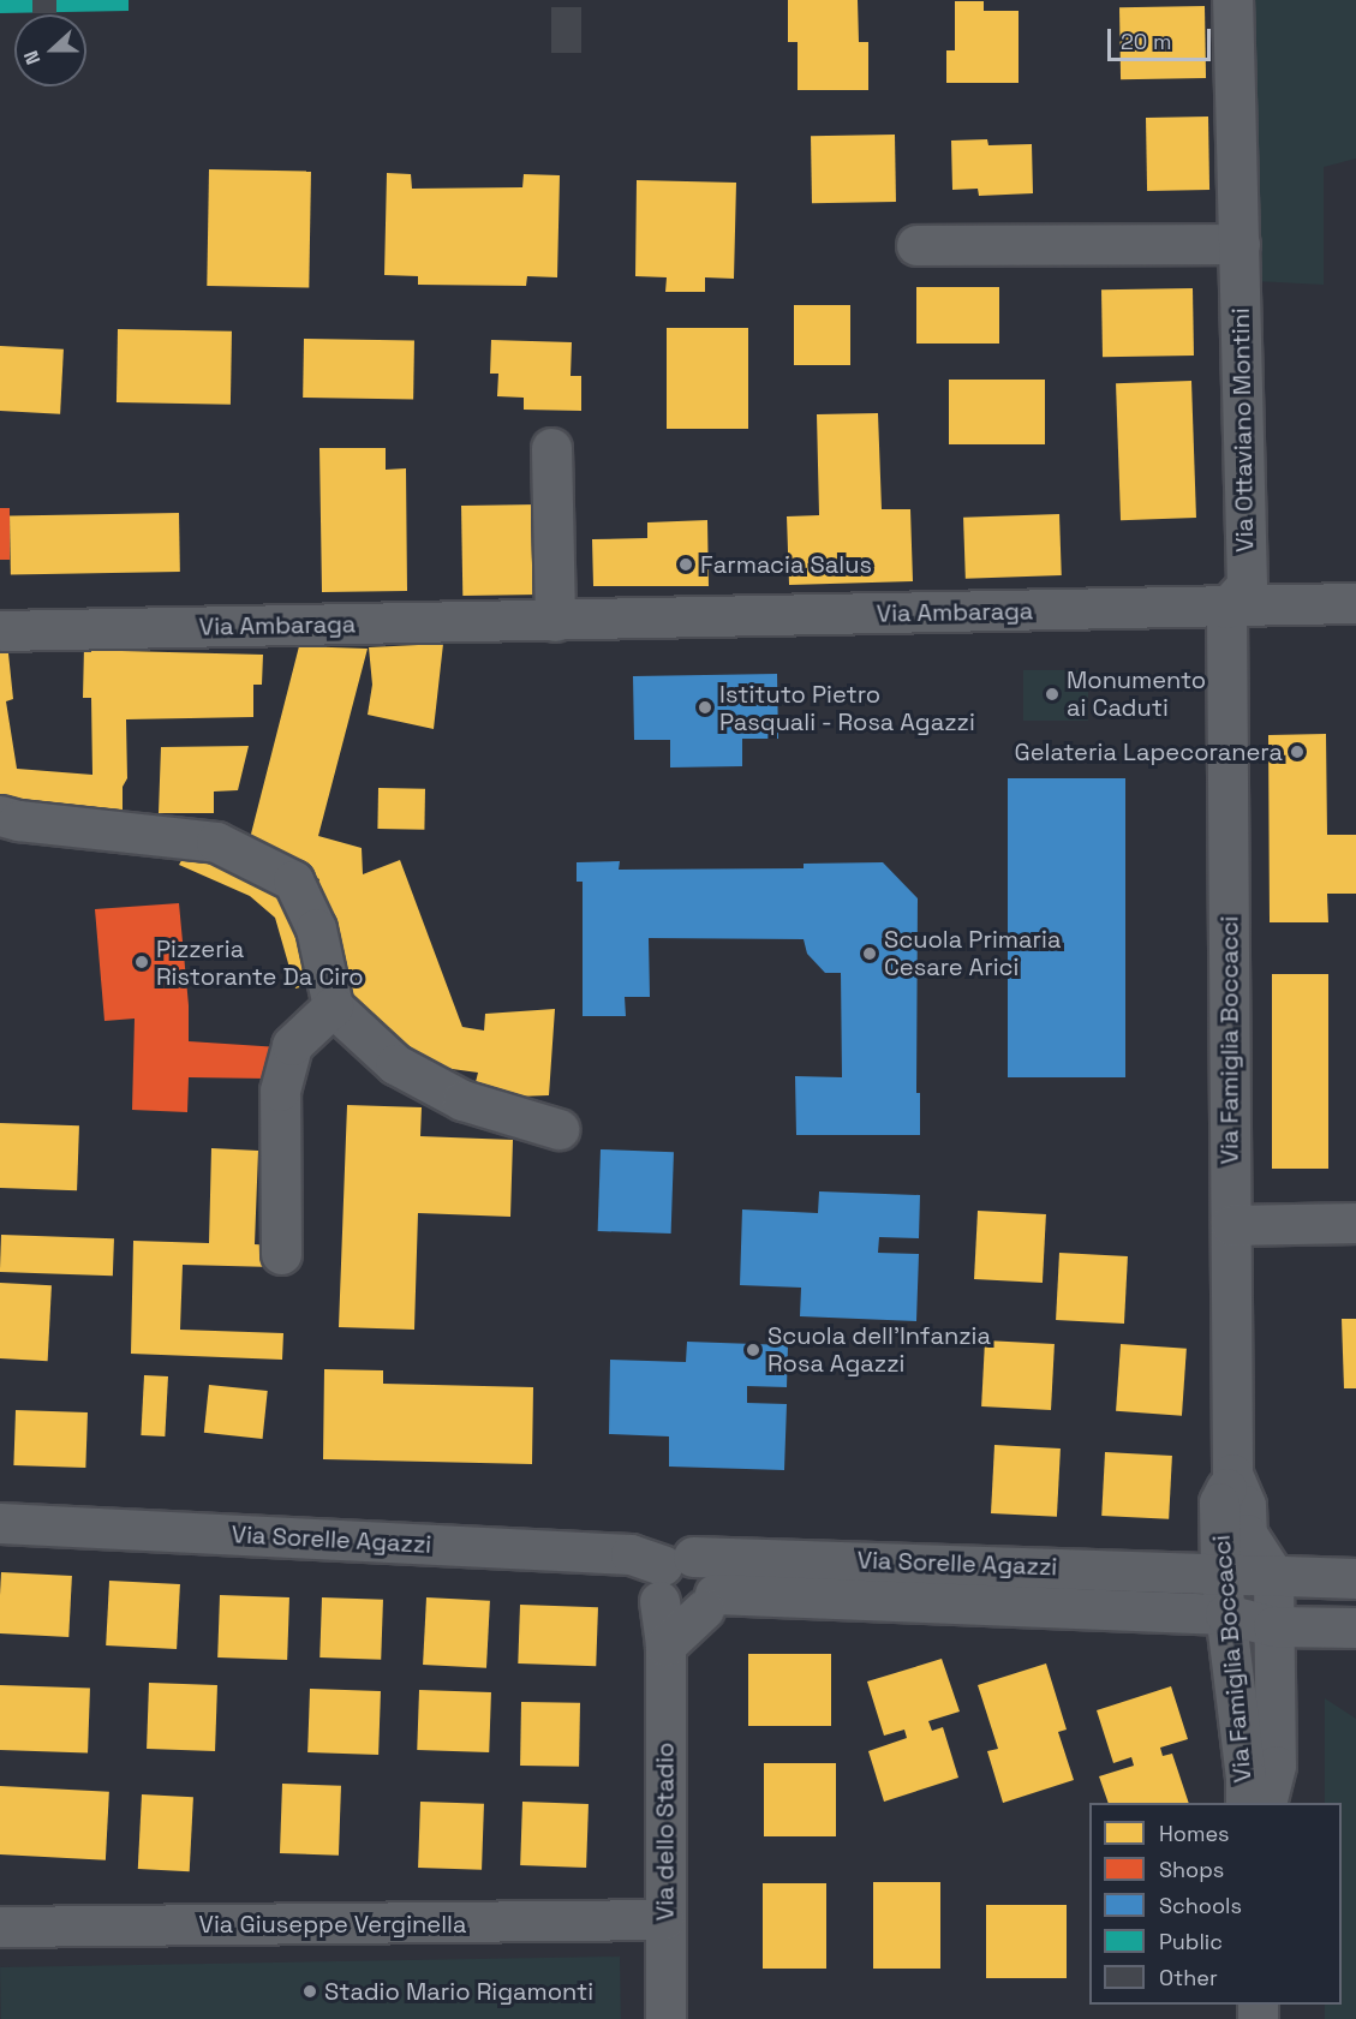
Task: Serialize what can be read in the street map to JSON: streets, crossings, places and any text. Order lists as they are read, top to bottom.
{
  "streets": {
    "street": [
      "Via Ottaviano Montini",
      "Via Ambaraga",
      "Via Famiglia Boccacci",
      "Via Sorelle Agazzi",
      "Via dello Stadio",
      "Via Giuseppe Verginella"
    ]
  },
  "crossings": [
    ["Via Ottaviano Montini", "Via Ambaraga"],
    ["Via Ottaviano Montini", "Via Famiglia Boccacci"],
    ["Via Ambaraga", "Via Famiglia Boccacci"],
    ["Via Famiglia Boccacci", "Via Sorelle Agazzi"],
    ["Via Sorelle Agazzi", "Via dello Stadio"],
    ["Via dello Stadio", "Via Giuseppe Verginella"]
  ],
  "places": [
    "Farmacia Salus",
    "Monumento ai Caduti",
    "Istituto Pietro Pasquali - Rosa Agazzi",
    "Gelateria Lapecoranera",
    "Scuola Primaria Cesare Arici",
    "Pizzeria Ristorante Da Ciro",
    "Scuola dell'Infanzia Rosa Agazzi",
    "Stadio Mario Rigamonti"
  ],
  "legend": [
    "Homes",
    "Shops",
    "Schools",
    "Public",
    "Other"
  ],
  "scale_bar": "20 m",
  "north": "left"
}
